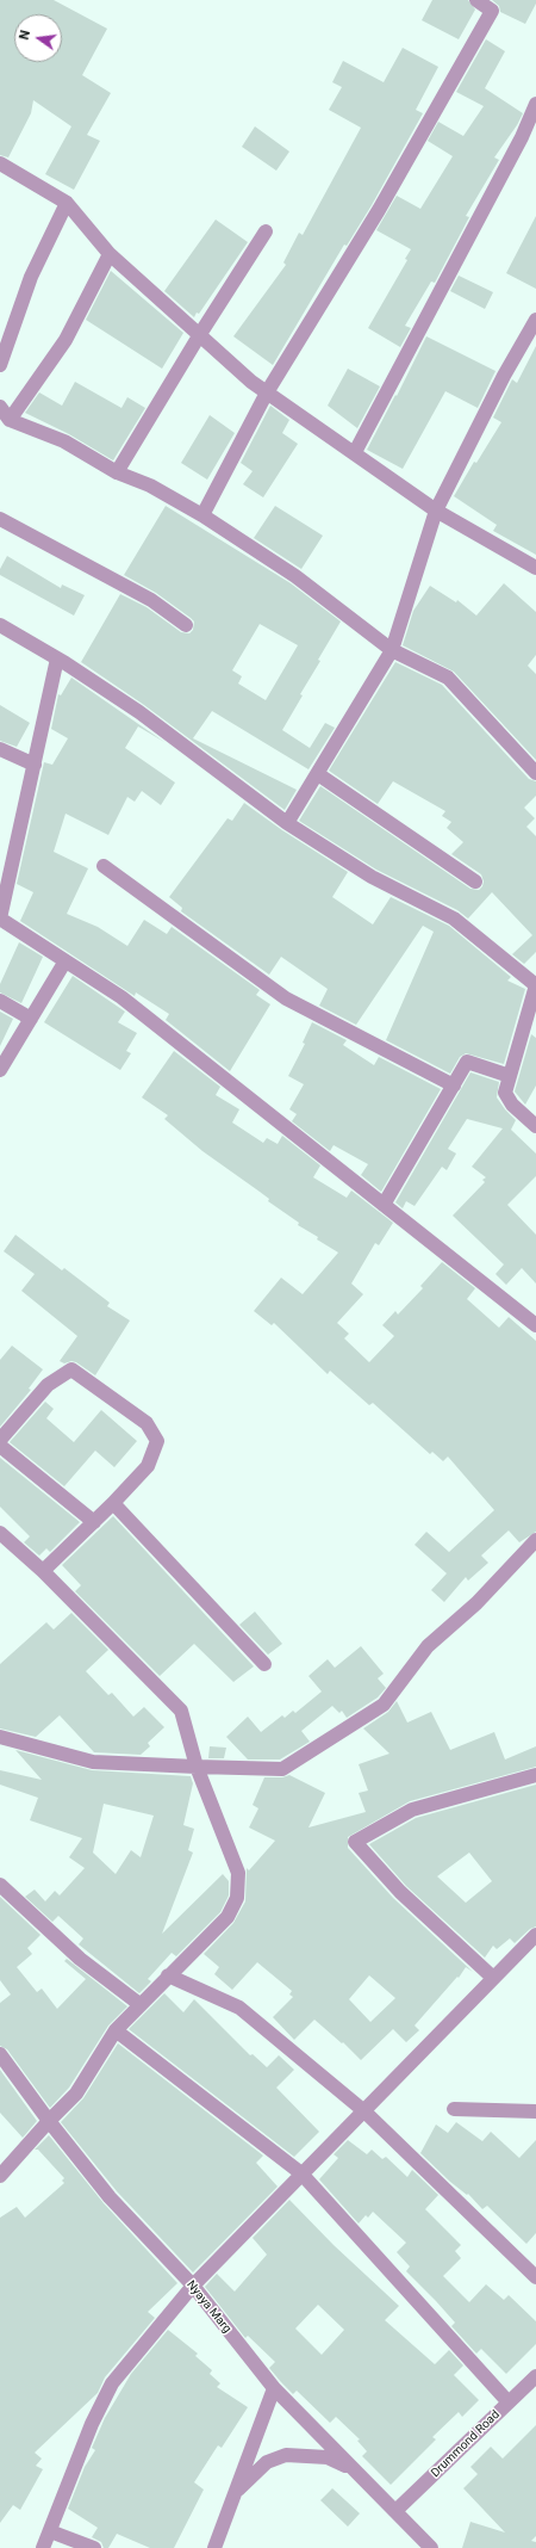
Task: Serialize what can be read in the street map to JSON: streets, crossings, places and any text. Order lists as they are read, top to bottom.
{
  "streets": {
    "street": ["Nyaya Marg", "Drummond Road"]
  },
  "crossings": [
    ["Nyaya Marg", "Drummond Road"]
  ],
  "north": "left"
}
